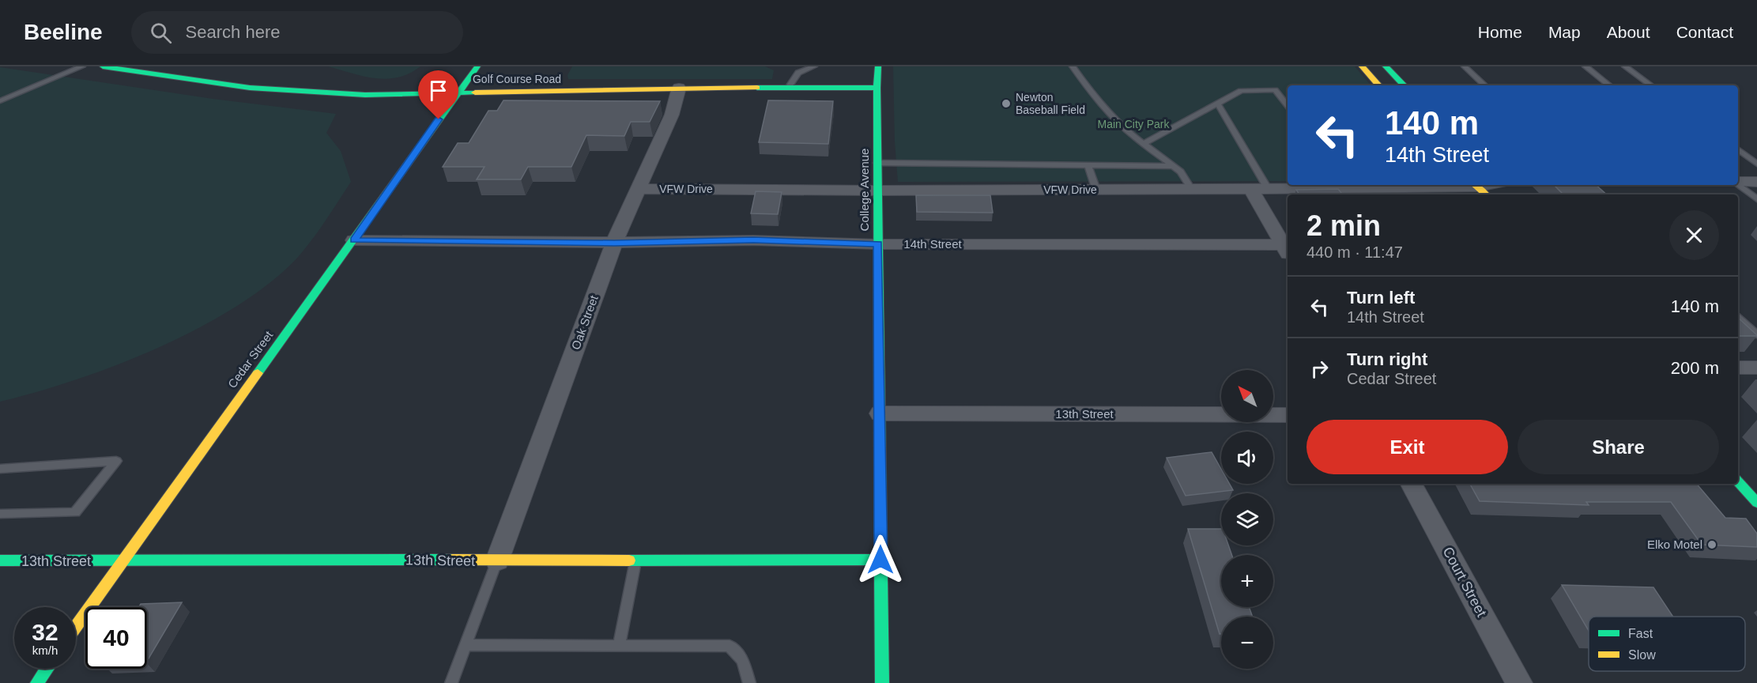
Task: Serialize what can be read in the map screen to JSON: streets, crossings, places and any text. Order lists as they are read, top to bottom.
{
  "streets": {
    "street": [
      "Golf Course Road",
      "VFW Drive",
      "College Avenue",
      "14th Street",
      "Oak Street",
      "Cedar Street",
      "13th Street",
      "Court Street"
    ]
  },
  "crossings": [
    ["Golf Course Road", "College Avenue"],
    ["Golf Course Road", "Oak Street"],
    ["Golf Course Road", "Cedar Street"],
    ["VFW Drive", "College Avenue"],
    ["VFW Drive", "Oak Street"],
    ["College Avenue", "14th Street"],
    ["College Avenue", "13th Street"],
    ["14th Street", "Oak Street"],
    ["14th Street", "Cedar Street"],
    ["Oak Street", "13th Street"],
    ["Cedar Street", "13th Street"]
  ],
  "parks": ["Main City Park"],
  "places": ["Newton Baseball Field", "Elko Motel"],
  "legend": ["Fast", "Slow"],
  "north": "top left",
  "page": {
    "header": "Beeline",
    "search": "Search here",
    "nav": [
      "Home",
      "Map",
      "About",
      "Contact"
    ],
    "turn": ["140 m", "14th Street"],
    "heading": ["2 min", "440 m · 11:47"],
    "list": [
      {
        "name": "Turn left",
        "note": "14th Street",
        "value": "140 m"
      },
      {
        "name": "Turn right",
        "note": "Cedar Street",
        "value": "200 m"
      }
    ],
    "map_buttons": ["+", "−"],
    "buttons": ["Exit", "Share"],
    "speed": "32 km/h",
    "limit": "40"
  }
}
